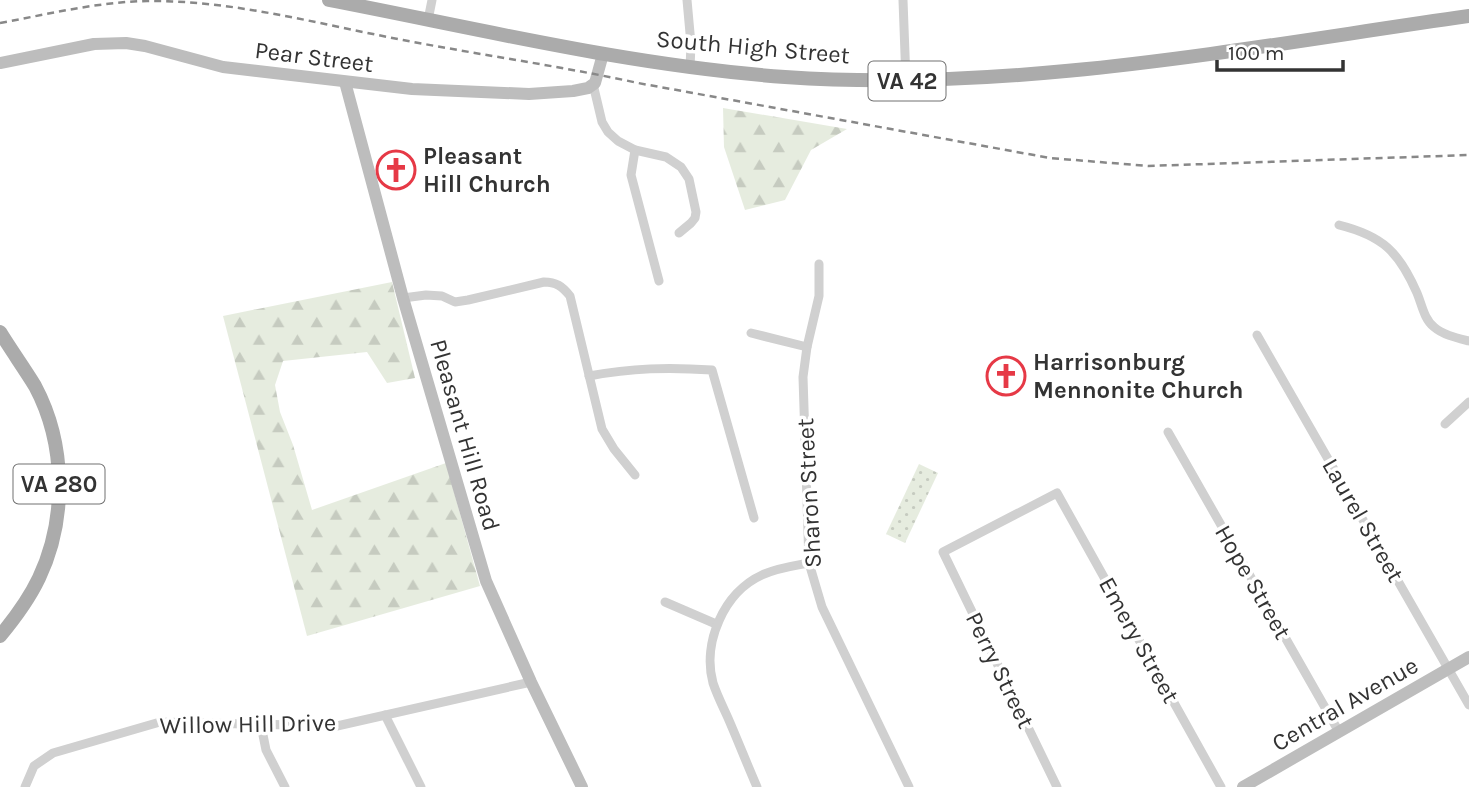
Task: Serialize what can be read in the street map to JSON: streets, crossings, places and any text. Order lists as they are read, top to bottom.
{
  "streets": {
    "main road": ["South High Street", "VA 42", "VA 280"],
    "street": [
      "Pear Street",
      "Pleasant Hill Road",
      "Sharon Street",
      "Laurel Street",
      "Hope Street",
      "Emery Street",
      "Perry Street",
      "Central Avenue",
      "Willow Hill Drive"
    ]
  },
  "crossings": [
    ["Pear Street", "Pleasant Hill Road"],
    ["Pleasant Hill Road", "Willow Hill Drive"],
    ["Laurel Street", "Central Avenue"],
    ["Hope Street", "Central Avenue"],
    ["Emery Street", "Perry Street"]
  ],
  "places": {
    "church": ["Pleasant Hill Church", "Harrisonburg Mennonite Church"]
  },
  "scale_bar": "100 m"
}
